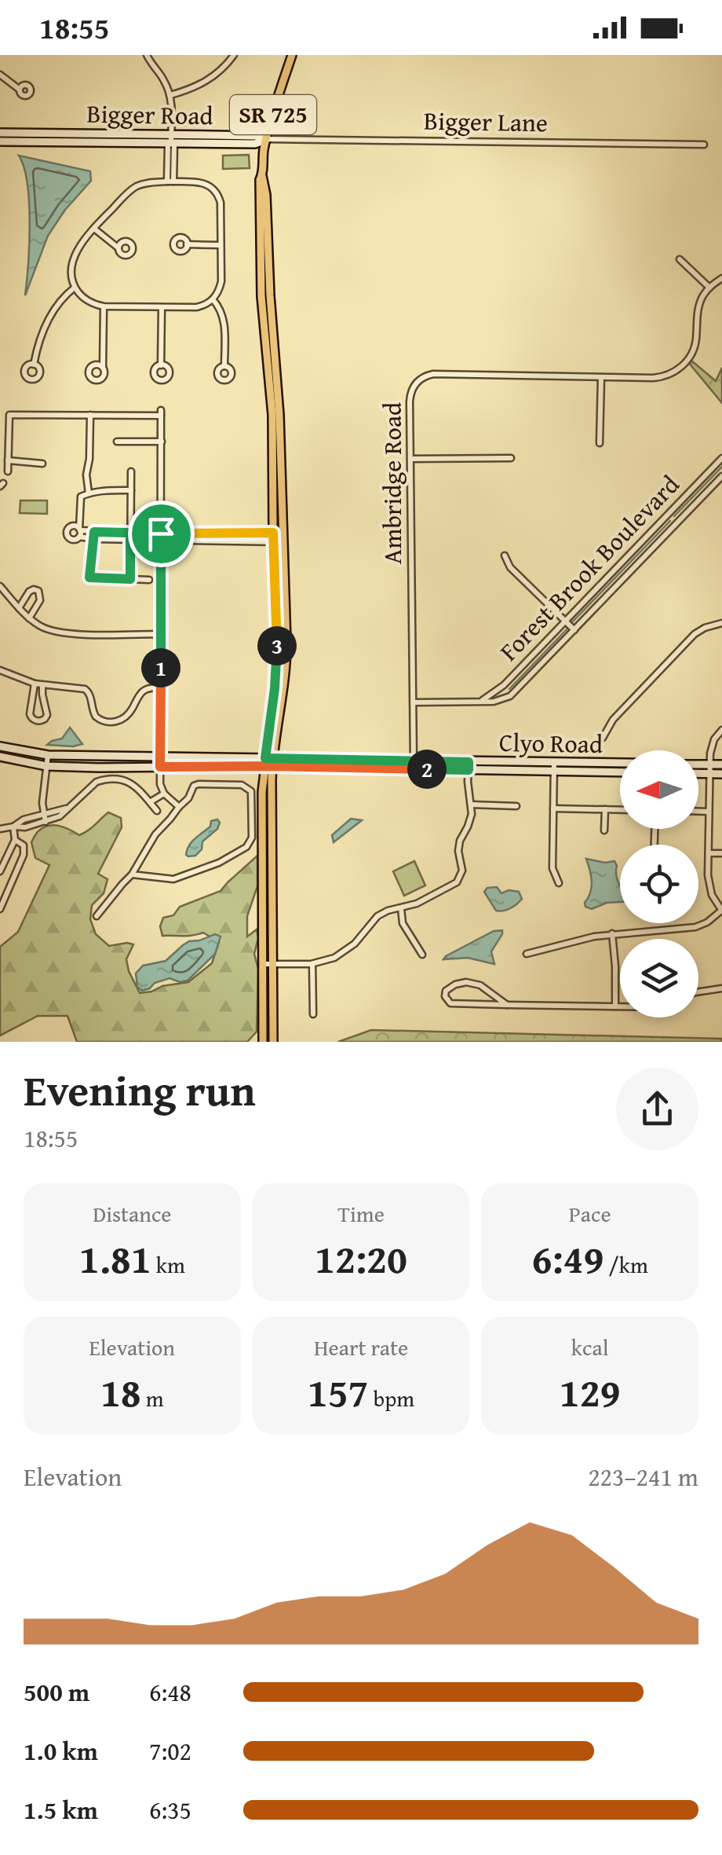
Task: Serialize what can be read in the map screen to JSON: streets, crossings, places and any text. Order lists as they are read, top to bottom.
{
  "streets": {
    "main road": ["SR 725"],
    "street": [
      "Bigger Road",
      "Bigger Lane",
      "Ambridge Road",
      "Forest Brook Boulevard",
      "Clyo Road"
    ]
  },
  "crossings": [
    ["Bigger Road", "SR 725"],
    ["Bigger Road", "Bigger Lane"],
    ["SR 725", "Bigger Lane"],
    ["SR 725", "Clyo Road"],
    ["Ambridge Road", "Forest Brook Boulevard"],
    ["Ambridge Road", "Clyo Road"]
  ],
  "north": "left",
  "page": {
    "status": "18:55",
    "pins": ["3", "1", "2"],
    "heading": ["Evening run", "18:55"],
    "stats": [
      ["Distance", "1.81 km"],
      ["Time", "12:20"],
      ["Pace", "6:49 /km"],
      ["Elevation", "18 m"],
      ["Heart rate", "157 bpm"],
      ["kcal", "129"]
    ],
    "chart": ["Elevation", "223–241 m"],
    "list": [
      {
        "name": "500 m",
        "note": "6:48"
      },
      {
        "name": "1.0 km",
        "note": "7:02"
      },
      {
        "name": "1.5 km",
        "note": "6:35"
      }
    ]
  }
}
